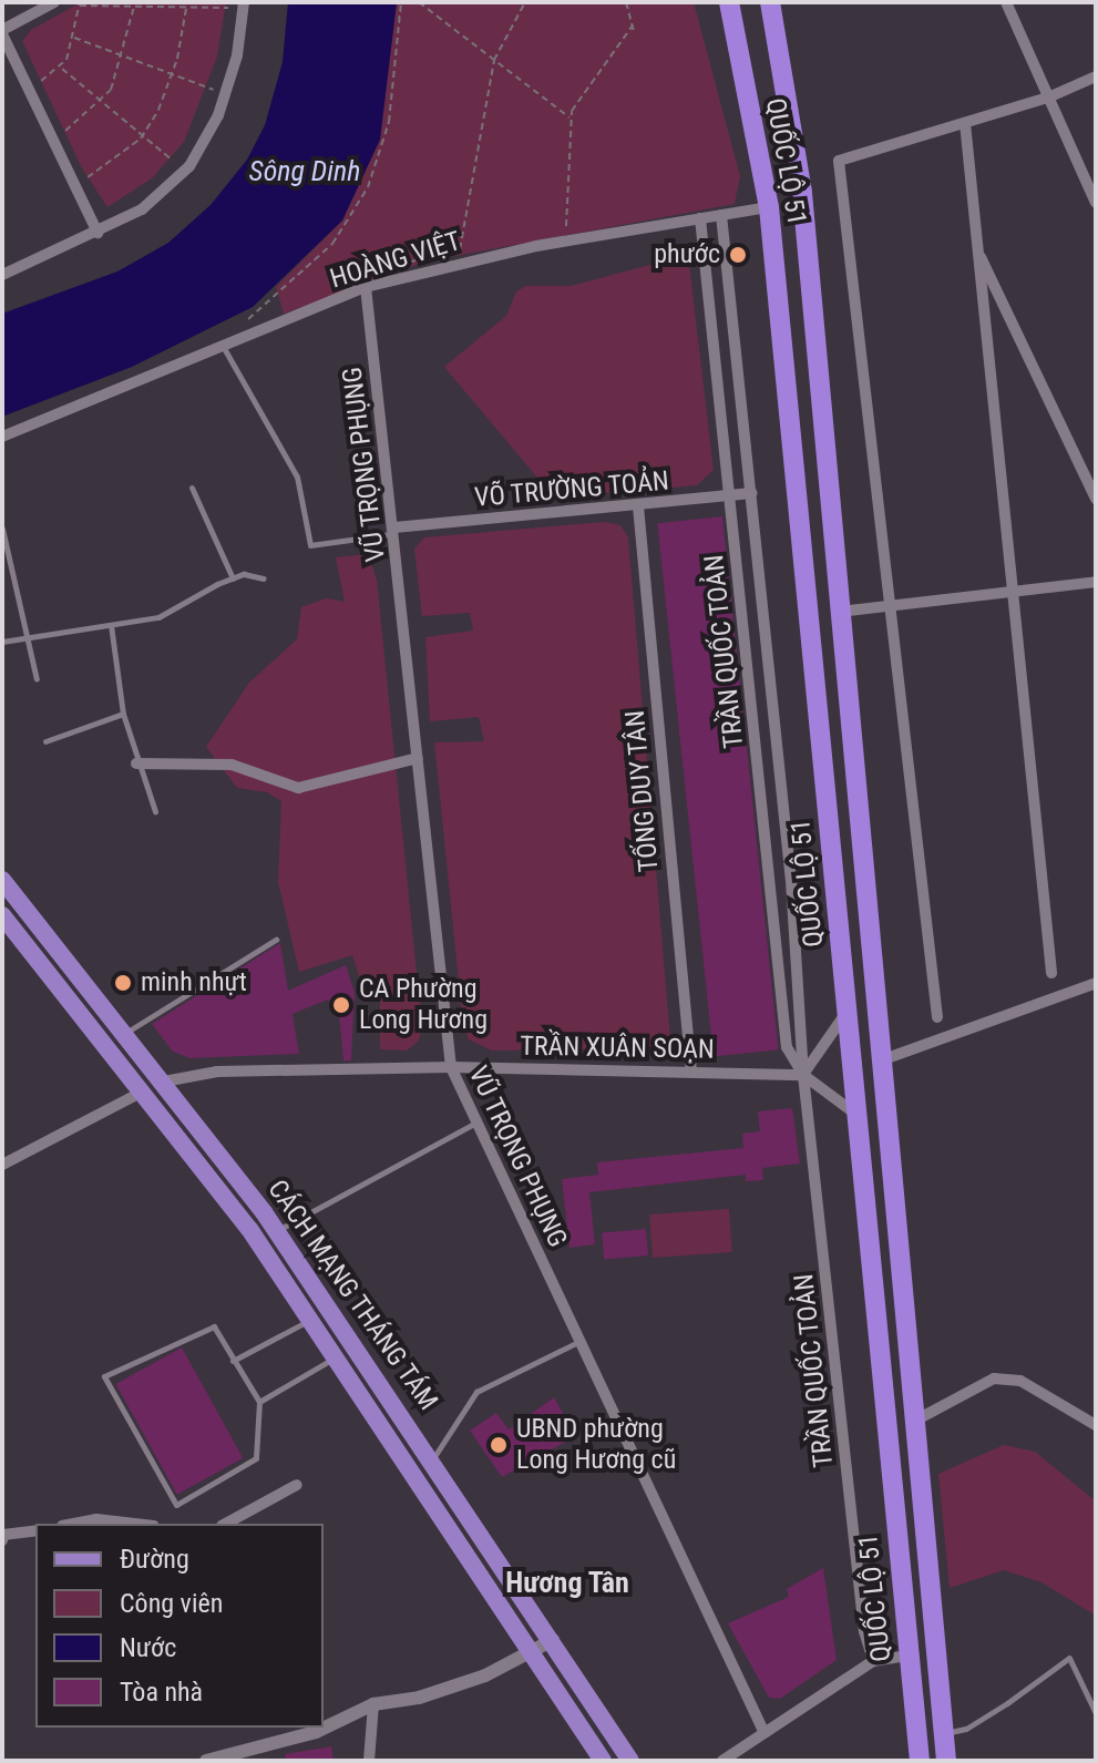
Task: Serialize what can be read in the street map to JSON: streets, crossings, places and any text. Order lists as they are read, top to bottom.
{
  "streets": {
    "highway": ["QUỐC LỘ 51"],
    "main road": ["CÁCH MẠNG THÁNG TÁM"],
    "street": [
      "HOÀNG VIỆT",
      "VŨ TRỌNG PHỤNG",
      "VÕ TRƯỜNG TOẢN",
      "TRẦN QUỐC TOẢN",
      "TỐNG DUY TÂN",
      "TRẦN XUÂN SOẠN"
    ]
  },
  "crossings": [
    ["QUỐC LỘ 51", "HOÀNG VIỆT"],
    ["HOÀNG VIỆT", "VŨ TRỌNG PHỤNG"],
    ["HOÀNG VIỆT", "TRẦN QUỐC TOẢN"],
    ["VŨ TRỌNG PHỤNG", "VÕ TRƯỜNG TOẢN"],
    ["VŨ TRỌNG PHỤNG", "TRẦN XUÂN SOẠN"],
    ["VÕ TRƯỜNG TOẢN", "TRẦN QUỐC TOẢN"],
    ["VÕ TRƯỜNG TOẢN", "TỐNG DUY TÂN"],
    ["TRẦN QUỐC TOẢN", "TRẦN XUÂN SOẠN"],
    ["TỐNG DUY TÂN", "TRẦN XUÂN SOẠN"],
    ["TRẦN XUÂN SOẠN", "CÁCH MẠNG THÁNG TÁM"]
  ],
  "districts": ["Hương Tân"],
  "water": ["Sông Dinh"],
  "places": [
    "phước",
    "minh nhựt",
    "CA Phường Long Hương",
    "UBND phường Long Hương cũ"
  ],
  "legend": [
    "Đường",
    "Công viên",
    "Nước",
    "Tòa nhà"
  ]
}
